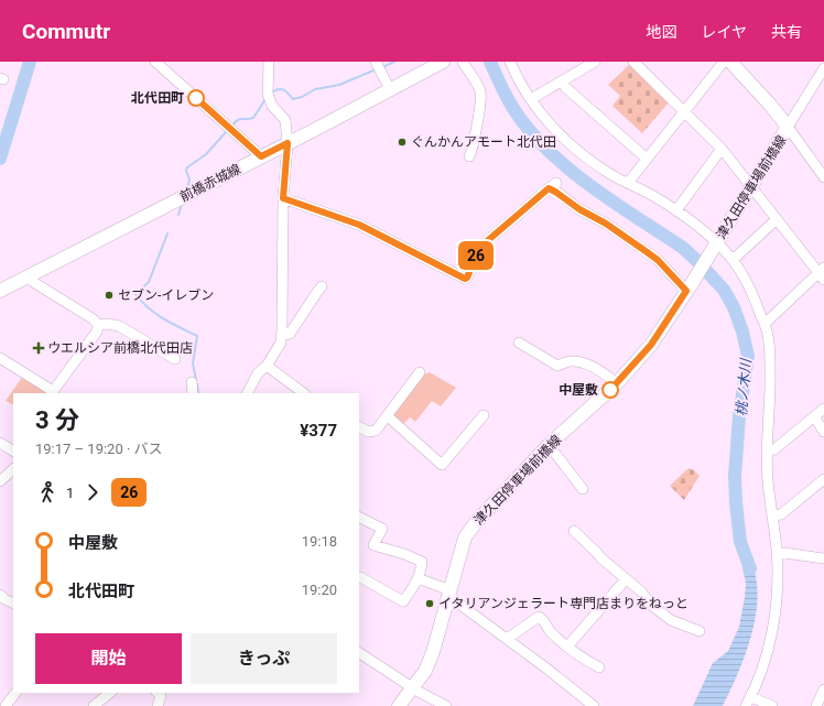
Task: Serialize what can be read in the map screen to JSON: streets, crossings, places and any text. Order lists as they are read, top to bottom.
{
  "streets": {
    "main road": ["前橋赤城線", "津久田停車場前橋線"]
  },
  "water": ["桃ノ木川"],
  "places": {
    "other": [
      "北代田町",
      "ぐんかんアモート北代田",
      "セブン-イレブン",
      "中屋敷",
      "イタリアンジェラート専門店まりをねっと"
    ],
    "health": ["ウエルシア前橋北代田店"]
  },
  "lines": ["bus line 26"],
  "page": {
    "header": "Commutr",
    "nav": ["地図", "レイヤ", "共有"],
    "on_map": "26",
    "heading": ["3 分", "19:17 – 19:20 · バス", "¥377"],
    "legs": ["1", "26"],
    "list": [
      {
        "name": "中屋敷",
        "value": "19:18"
      },
      {
        "name": "北代田町",
        "value": "19:20"
      }
    ],
    "buttons": ["開始", "きっぷ"]
  }
}
